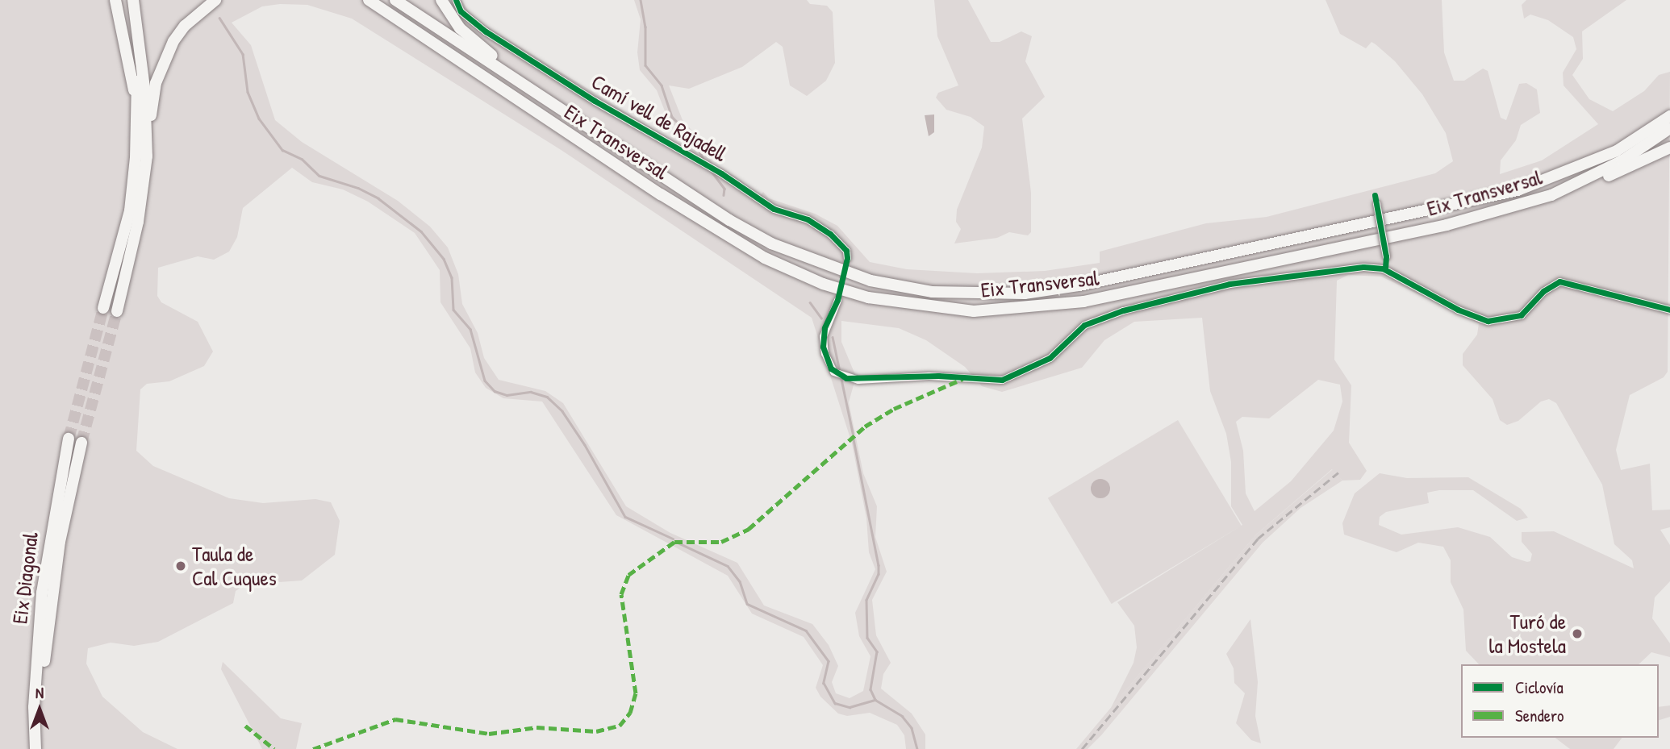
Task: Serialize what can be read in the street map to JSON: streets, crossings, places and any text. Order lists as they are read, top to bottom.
{
  "streets": {
    "highway": ["Eix Transversal", "Eix Diagonal"],
    "street": ["Camí vell de Rajadell"]
  },
  "places": ["Taula de Cal Cuques", "Turó de la Mostela"],
  "legend": ["Ciclovía", "Sendero"],
  "north": "top"
}
